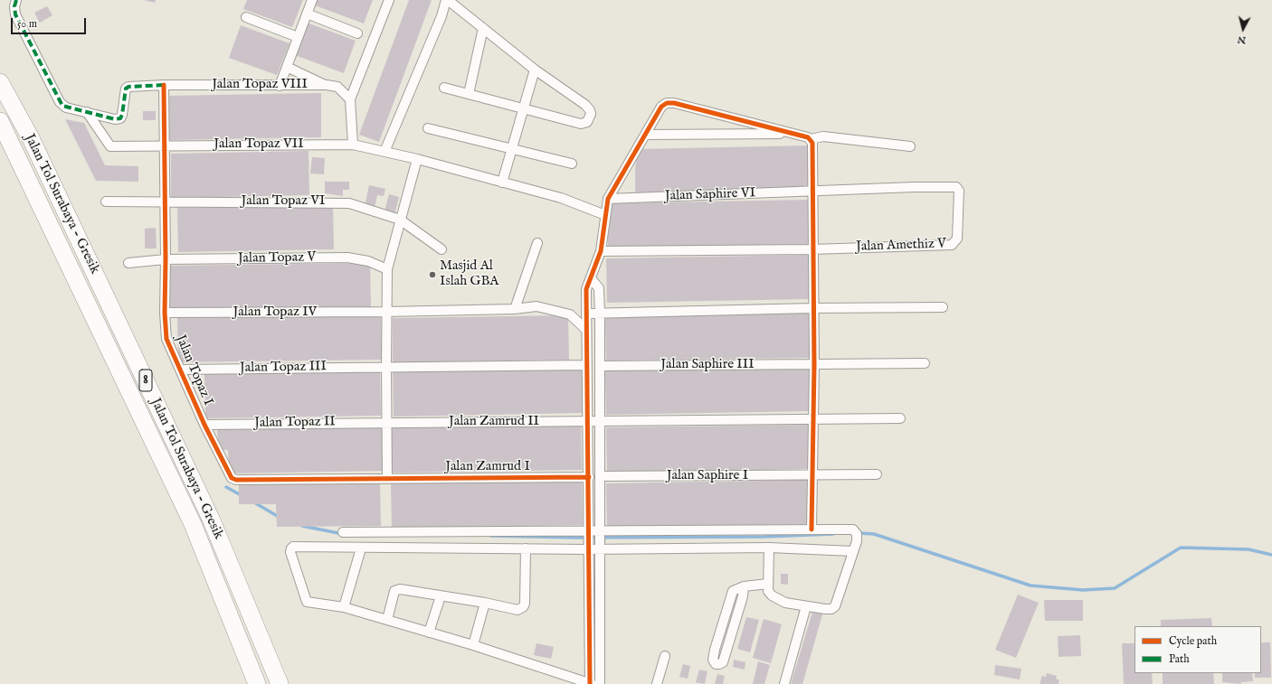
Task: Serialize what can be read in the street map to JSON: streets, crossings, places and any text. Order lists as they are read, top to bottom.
{
  "streets": {
    "highway": ["Jalan Tol Surabaya - Gresik", "8"],
    "street": [
      "Jalan Topaz VIII",
      "Jalan Topaz VII",
      "Jalan Saphire VI",
      "Jalan Topaz VI",
      "Jalan Amethiz V",
      "Jalan Topaz V",
      "Jalan Topaz IV",
      "Jalan Saphire III",
      "Jalan Topaz III",
      "Jalan Topaz I",
      "Jalan Zamrud II",
      "Jalan Topaz II",
      "Jalan Zamrud I",
      "Jalan Saphire I"
    ]
  },
  "crossings": [
    ["Jalan Topaz VIII", "Jalan Topaz VII"],
    ["Jalan Topaz VIII", "Jalan Topaz I"],
    ["Jalan Topaz VII", "Jalan Topaz I"],
    ["Jalan Saphire VI", "Jalan Amethiz V"],
    ["Jalan Topaz VI", "Jalan Topaz I"],
    ["Jalan Topaz V", "Jalan Topaz I"],
    ["Jalan Topaz IV", "Jalan Topaz I"],
    ["Jalan Topaz III", "Jalan Topaz I"],
    ["Jalan Topaz I", "Jalan Topaz II"],
    ["Jalan Topaz I", "Jalan Zamrud I"],
    ["Jalan Zamrud II", "Jalan Topaz II"]
  ],
  "places": ["Masjid Al Islah GBA"],
  "legend": ["Cycle path", "Path"],
  "scale_bar": "50 m",
  "north": "bottom"
}
